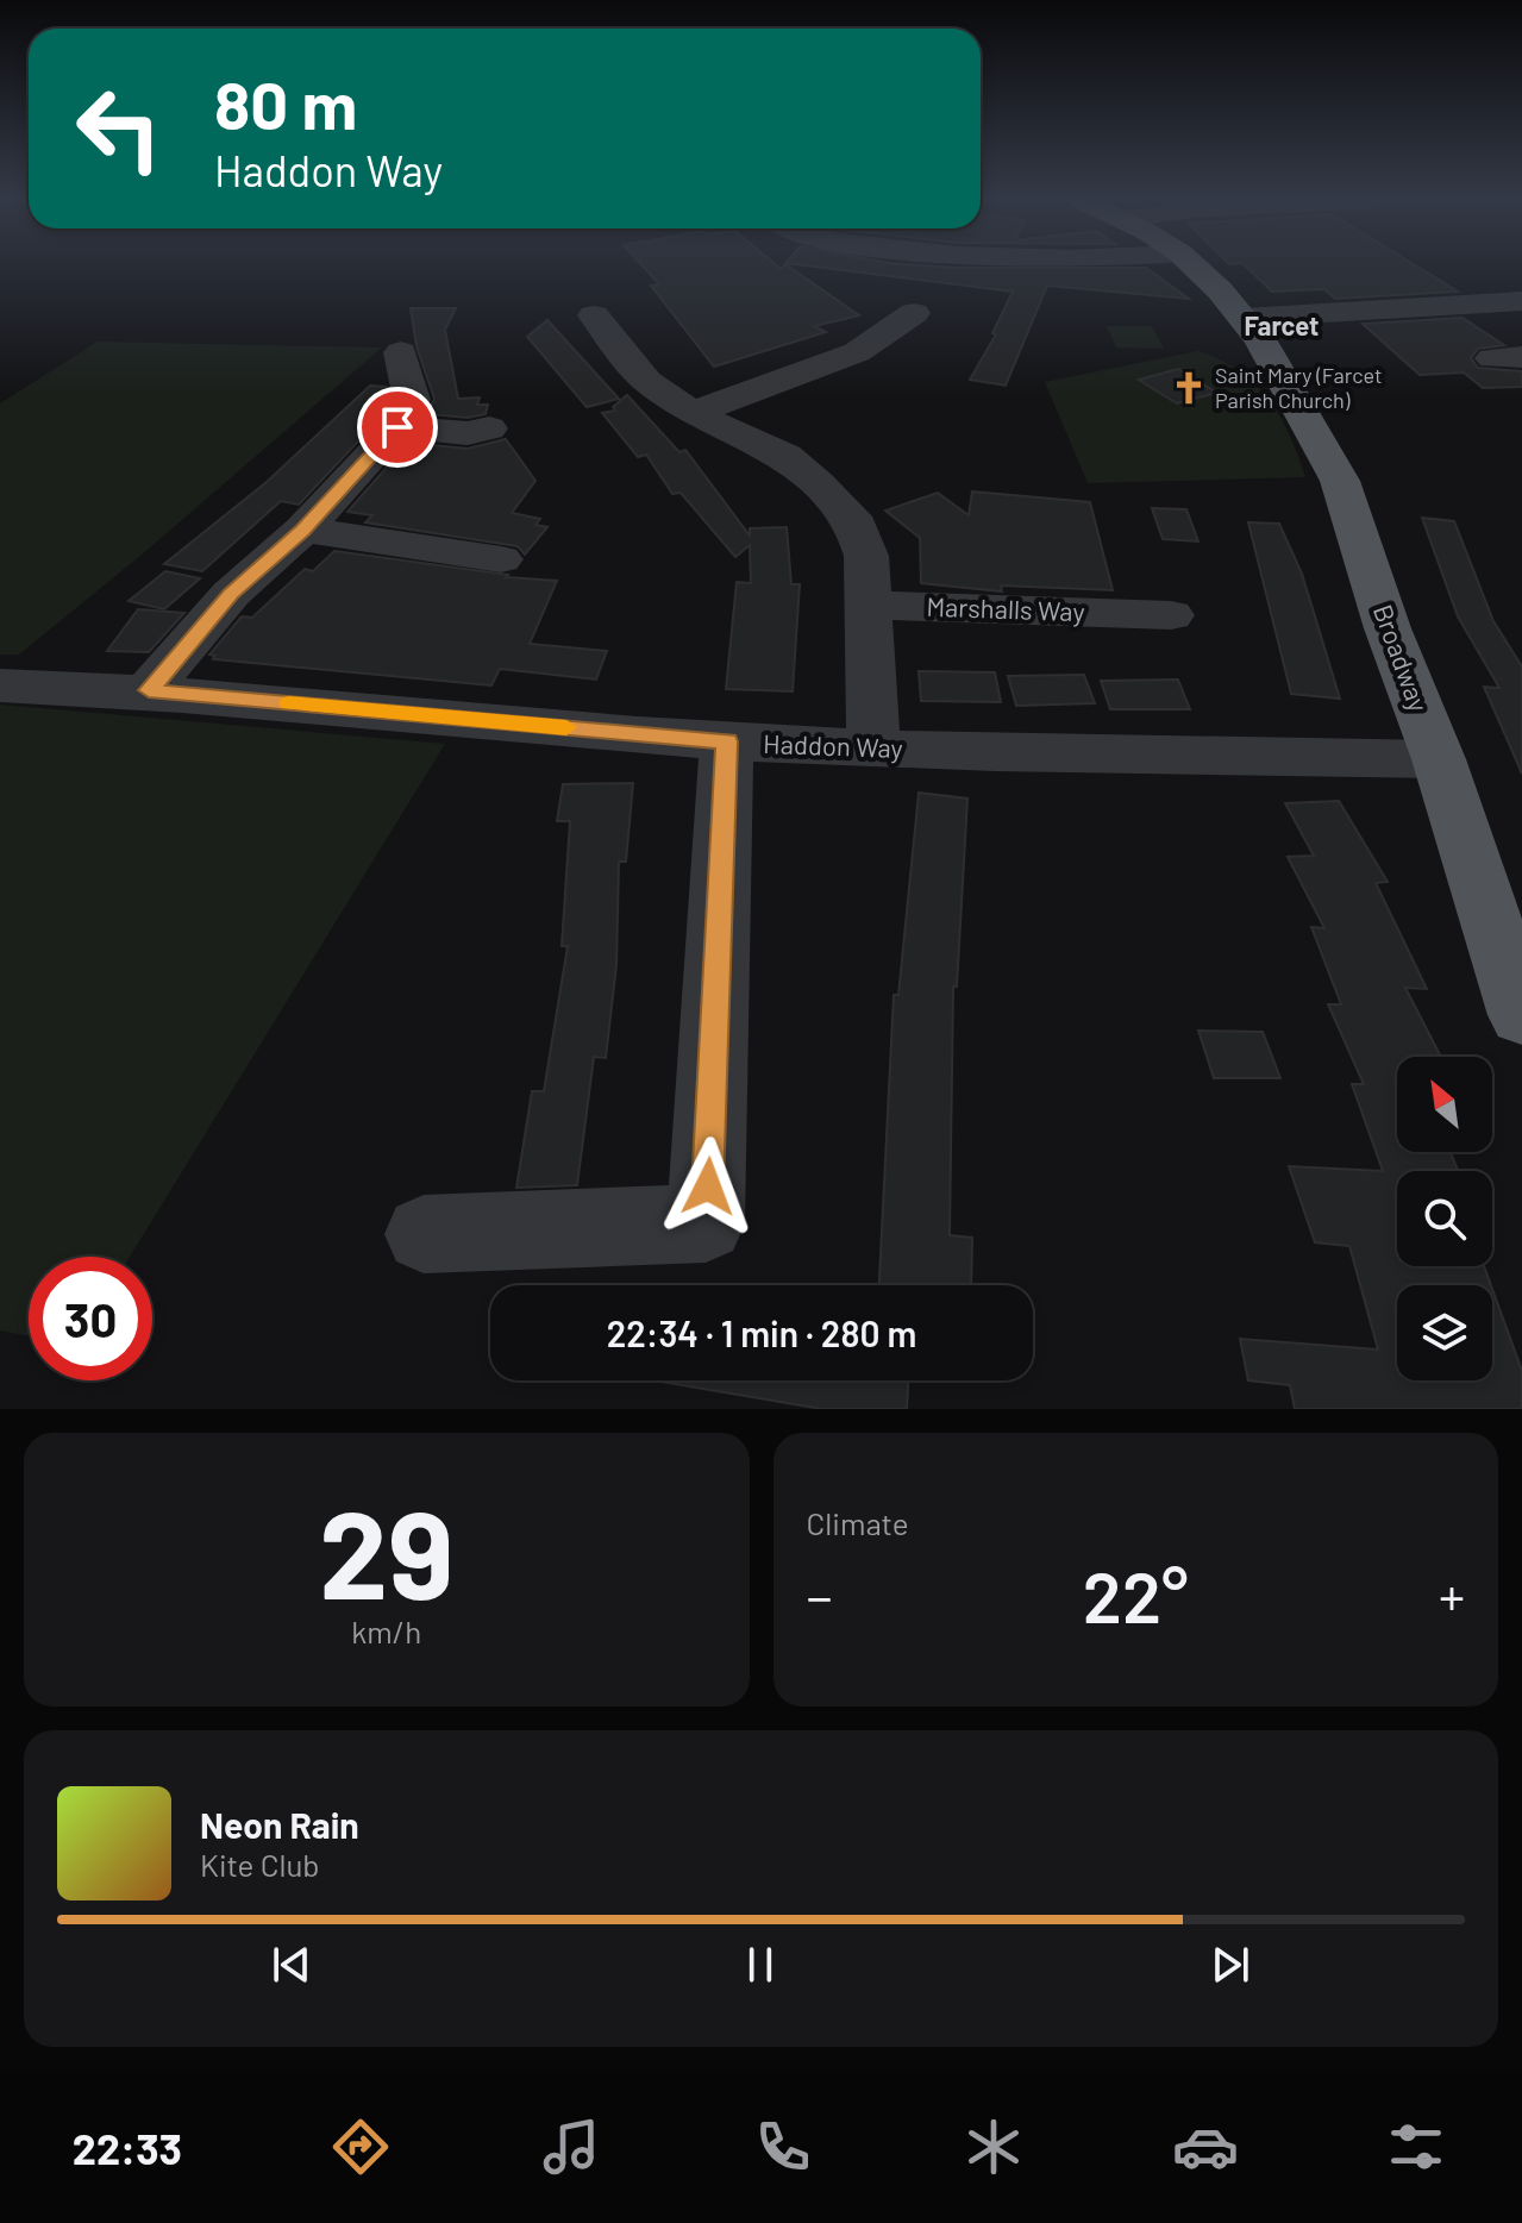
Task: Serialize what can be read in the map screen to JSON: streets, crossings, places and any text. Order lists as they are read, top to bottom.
{
  "streets": {
    "main road": ["Broadway"],
    "street": ["Marshalls Way", "Haddon Way"]
  },
  "crossings": [
    ["Broadway", "Haddon Way"]
  ],
  "districts": ["Farcet"],
  "places": {
    "church": ["Saint Mary (Farcet Parish Church)"]
  },
  "north": "top left",
  "page": {
    "turn": ["80 m", "Haddon Way"],
    "limit": "30",
    "trip": "22:34 · 1 min · 280 m",
    "tile": [
      ["29", "km/h"],
      "Climate"
    ],
    "heat": ["−", "22°", "+"],
    "song": ["Neon Rain", "Kite Club"],
    "tabs": "22:33"
  }
}
